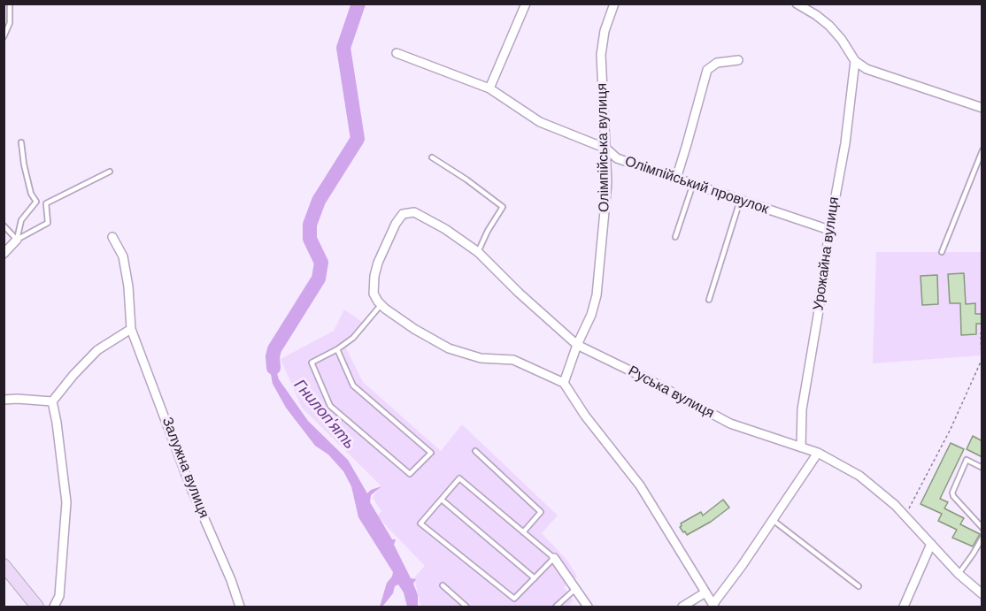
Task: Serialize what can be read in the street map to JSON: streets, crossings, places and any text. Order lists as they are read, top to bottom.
{
  "streets": {
    "street": [
      "Олімпійська вулиця",
      "Олімпійський провулок",
      "Урожайна вулиця",
      "Руська вулиця",
      "Залужна вулиця"
    ]
  },
  "crossings": [
    ["Олімпійська вулиця", "Олімпійський провулок"],
    ["Олімпійська вулиця", "Руська вулиця"],
    ["Олімпійський провулок", "Урожайна вулиця"],
    ["Урожайна вулиця", "Руська вулиця"]
  ],
  "water": ["Гнилоп'ять"]
}
